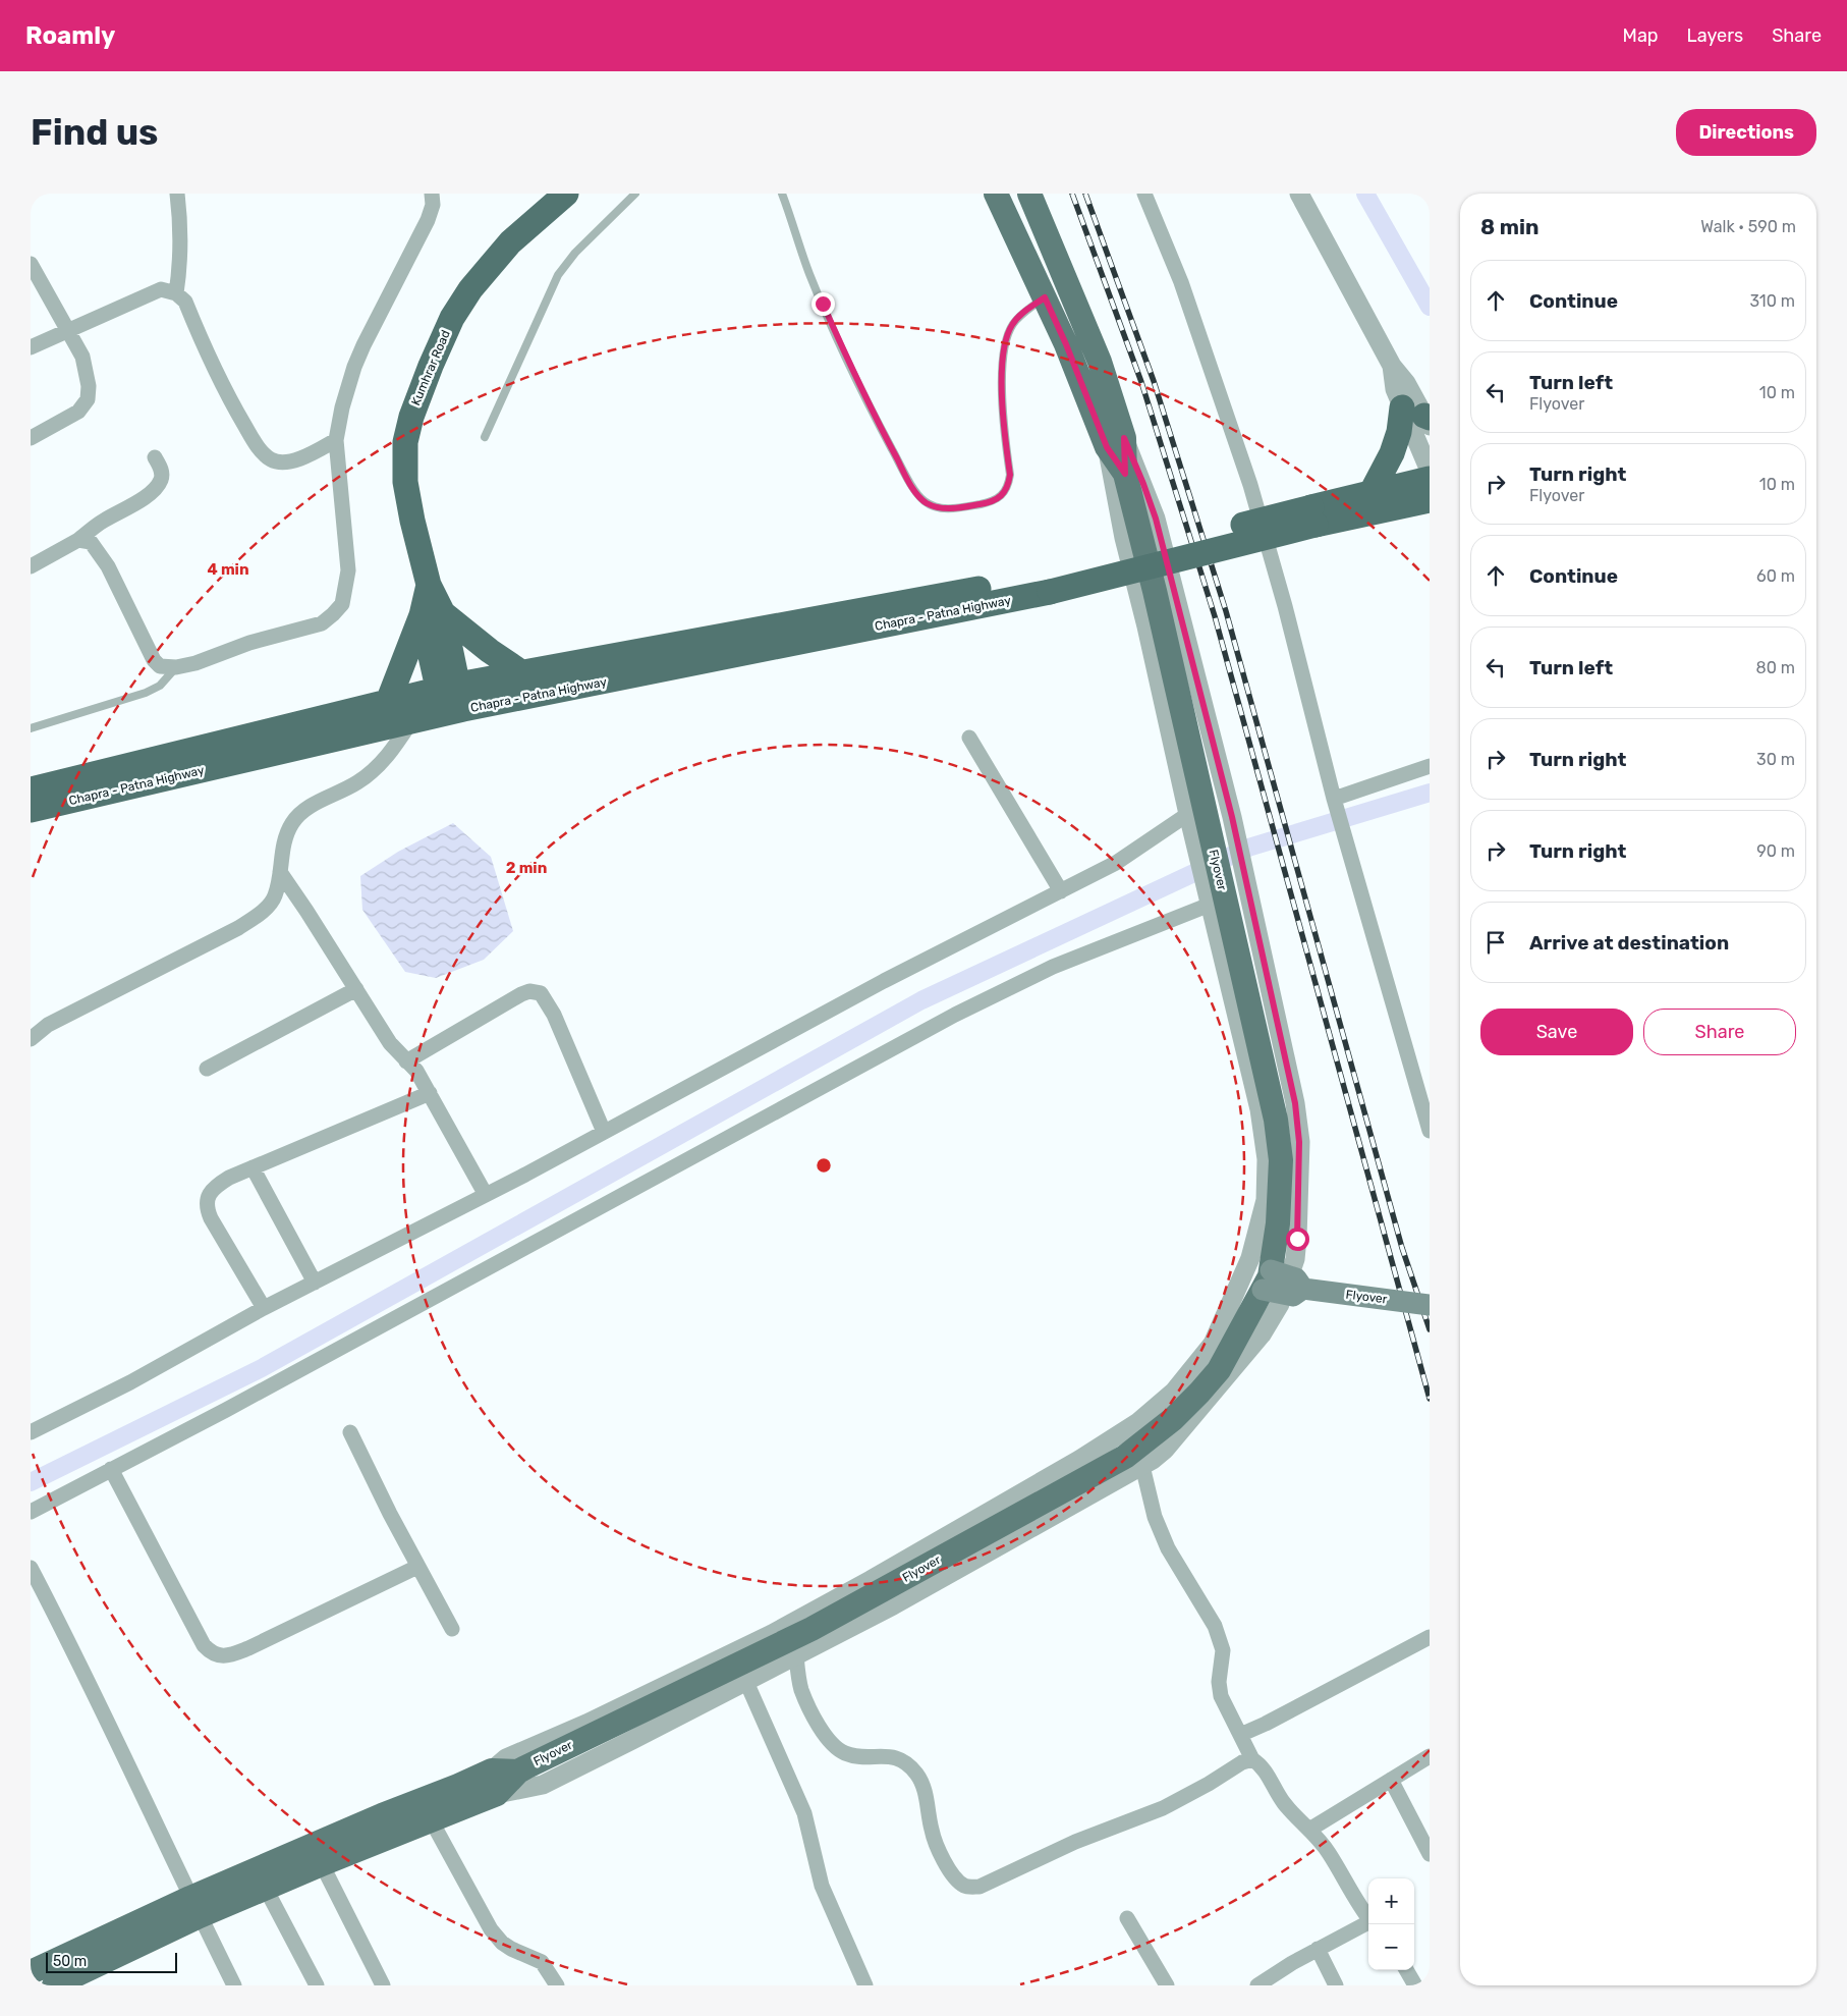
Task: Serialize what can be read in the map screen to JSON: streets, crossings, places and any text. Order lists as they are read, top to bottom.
{
  "streets": {
    "highway": ["Kumhrar Road", "Chapra - Patna Highway"],
    "main road": ["Flyover"]
  },
  "crossings": [
    ["Kumhrar Road", "Chapra - Patna Highway"]
  ],
  "scale_bar": "50 m",
  "page": {
    "header": "Roamly",
    "nav": ["Map", "Layers", "Share"],
    "buttons": [
      "Directions",
      ["Save", "Share"]
    ],
    "title": "Find us",
    "heading": ["8 min", "Walk · 590 m"],
    "list": [
      ["Continue", "310 m"],
      ["Turn left", "Flyover", "10 m"],
      ["Turn right", "Flyover", "10 m"],
      ["Continue", "60 m"],
      ["Turn left", "80 m"],
      ["Turn right", "30 m"],
      ["Turn right", "90 m"],
      "Arrive at destination"
    ],
    "map_buttons": ["+", "−"],
    "scale": "50 m"
  },
  "rings": ["4 min", "2 min"]
}
